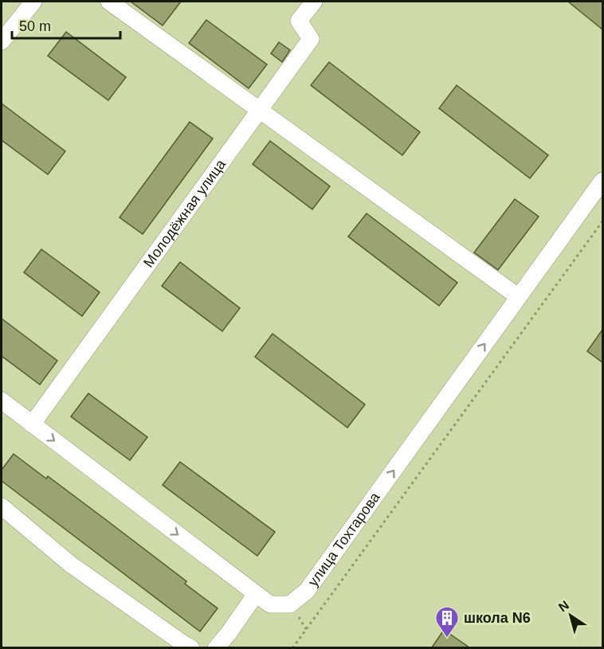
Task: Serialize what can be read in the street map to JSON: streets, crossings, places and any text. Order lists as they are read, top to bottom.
{
  "streets": {
    "street": ["Молодёжная улица", "улица Тохтарова"]
  },
  "crossings": [
    ["Молодёжная улица", "улица Тохтарова"]
  ],
  "places": {
    "building": ["школа N6"]
  },
  "scale_bar": "50 m",
  "north": "top left"
}
